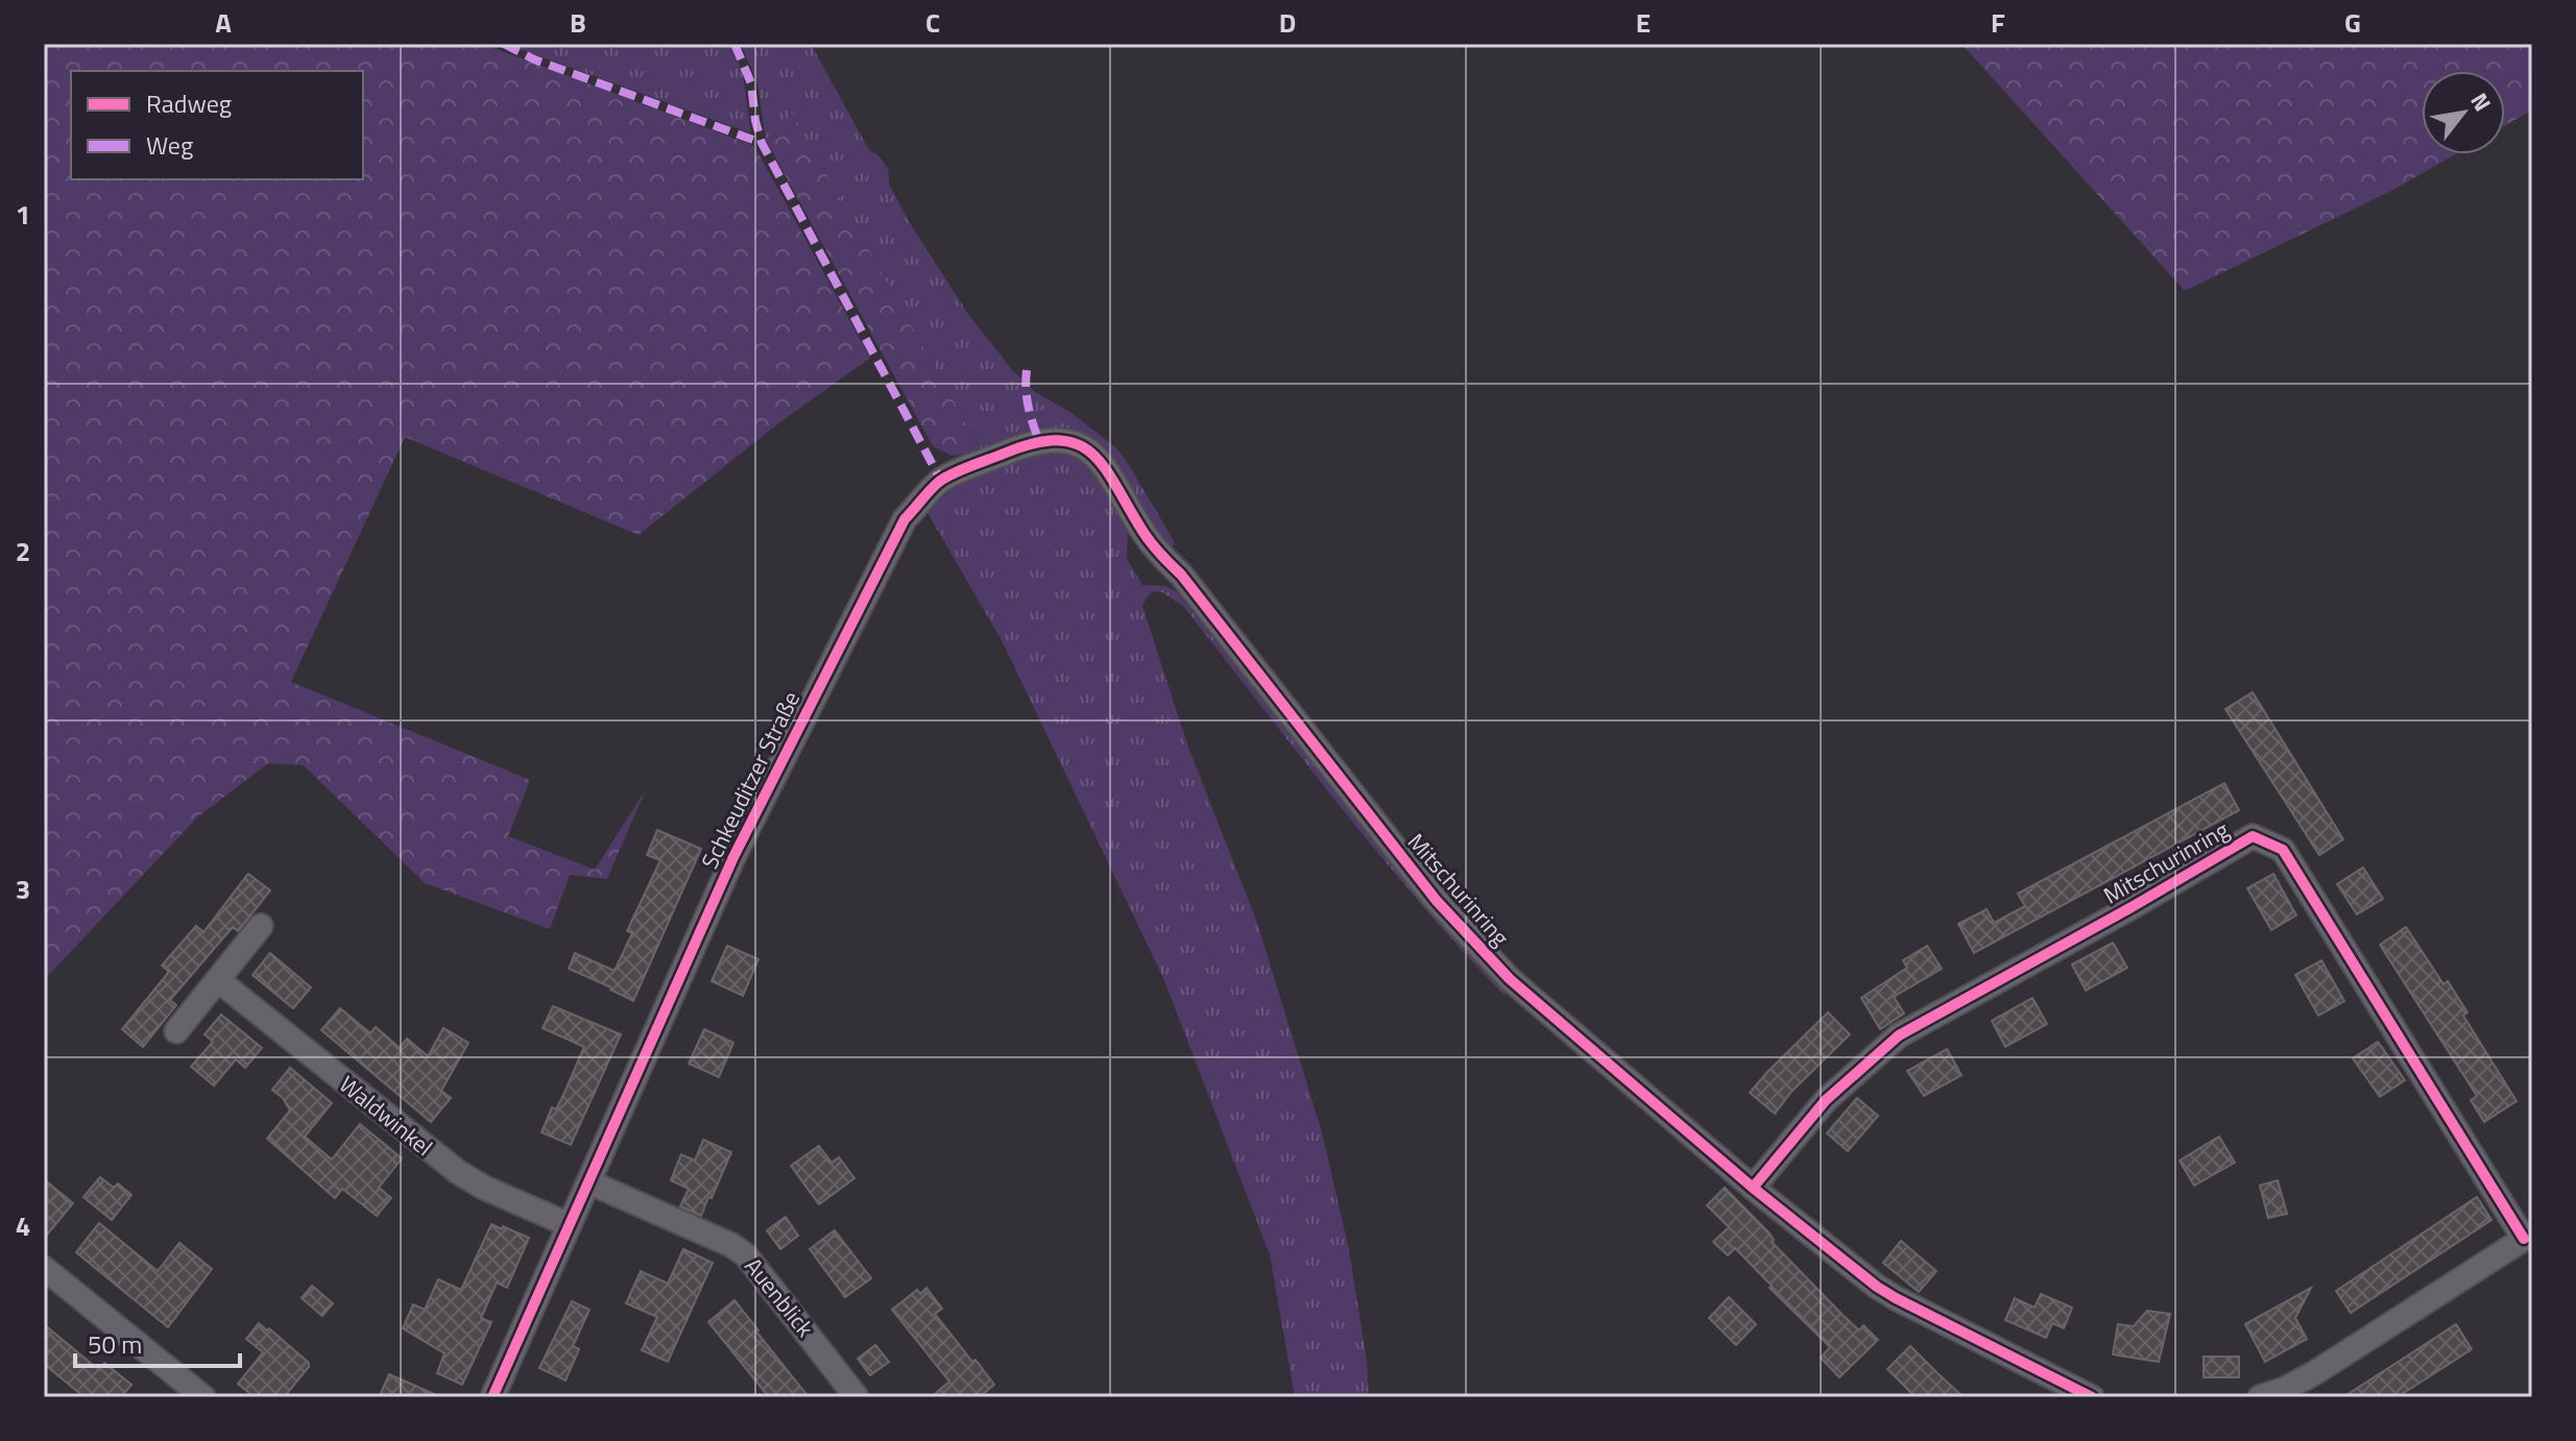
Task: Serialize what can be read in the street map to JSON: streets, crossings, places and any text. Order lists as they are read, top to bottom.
{
  "streets": {
    "street": [
      "Schkeuditzer Straße",
      "Mitschurinring",
      "Waldwinkel",
      "Auenblick"
    ]
  },
  "crossings": [
    ["Schkeuditzer Straße", "Mitschurinring"],
    ["Schkeuditzer Straße", "Waldwinkel"],
    ["Schkeuditzer Straße", "Auenblick"]
  ],
  "legend": ["Radweg", "Weg"],
  "scale_bar": "50 m",
  "north": "top right",
  "grid": {
    "columns": [
      "A",
      "B",
      "C",
      "D",
      "E",
      "F",
      "G"
    ],
    "rows": [
      "1",
      "2",
      "3",
      "4"
    ]
  }
}
